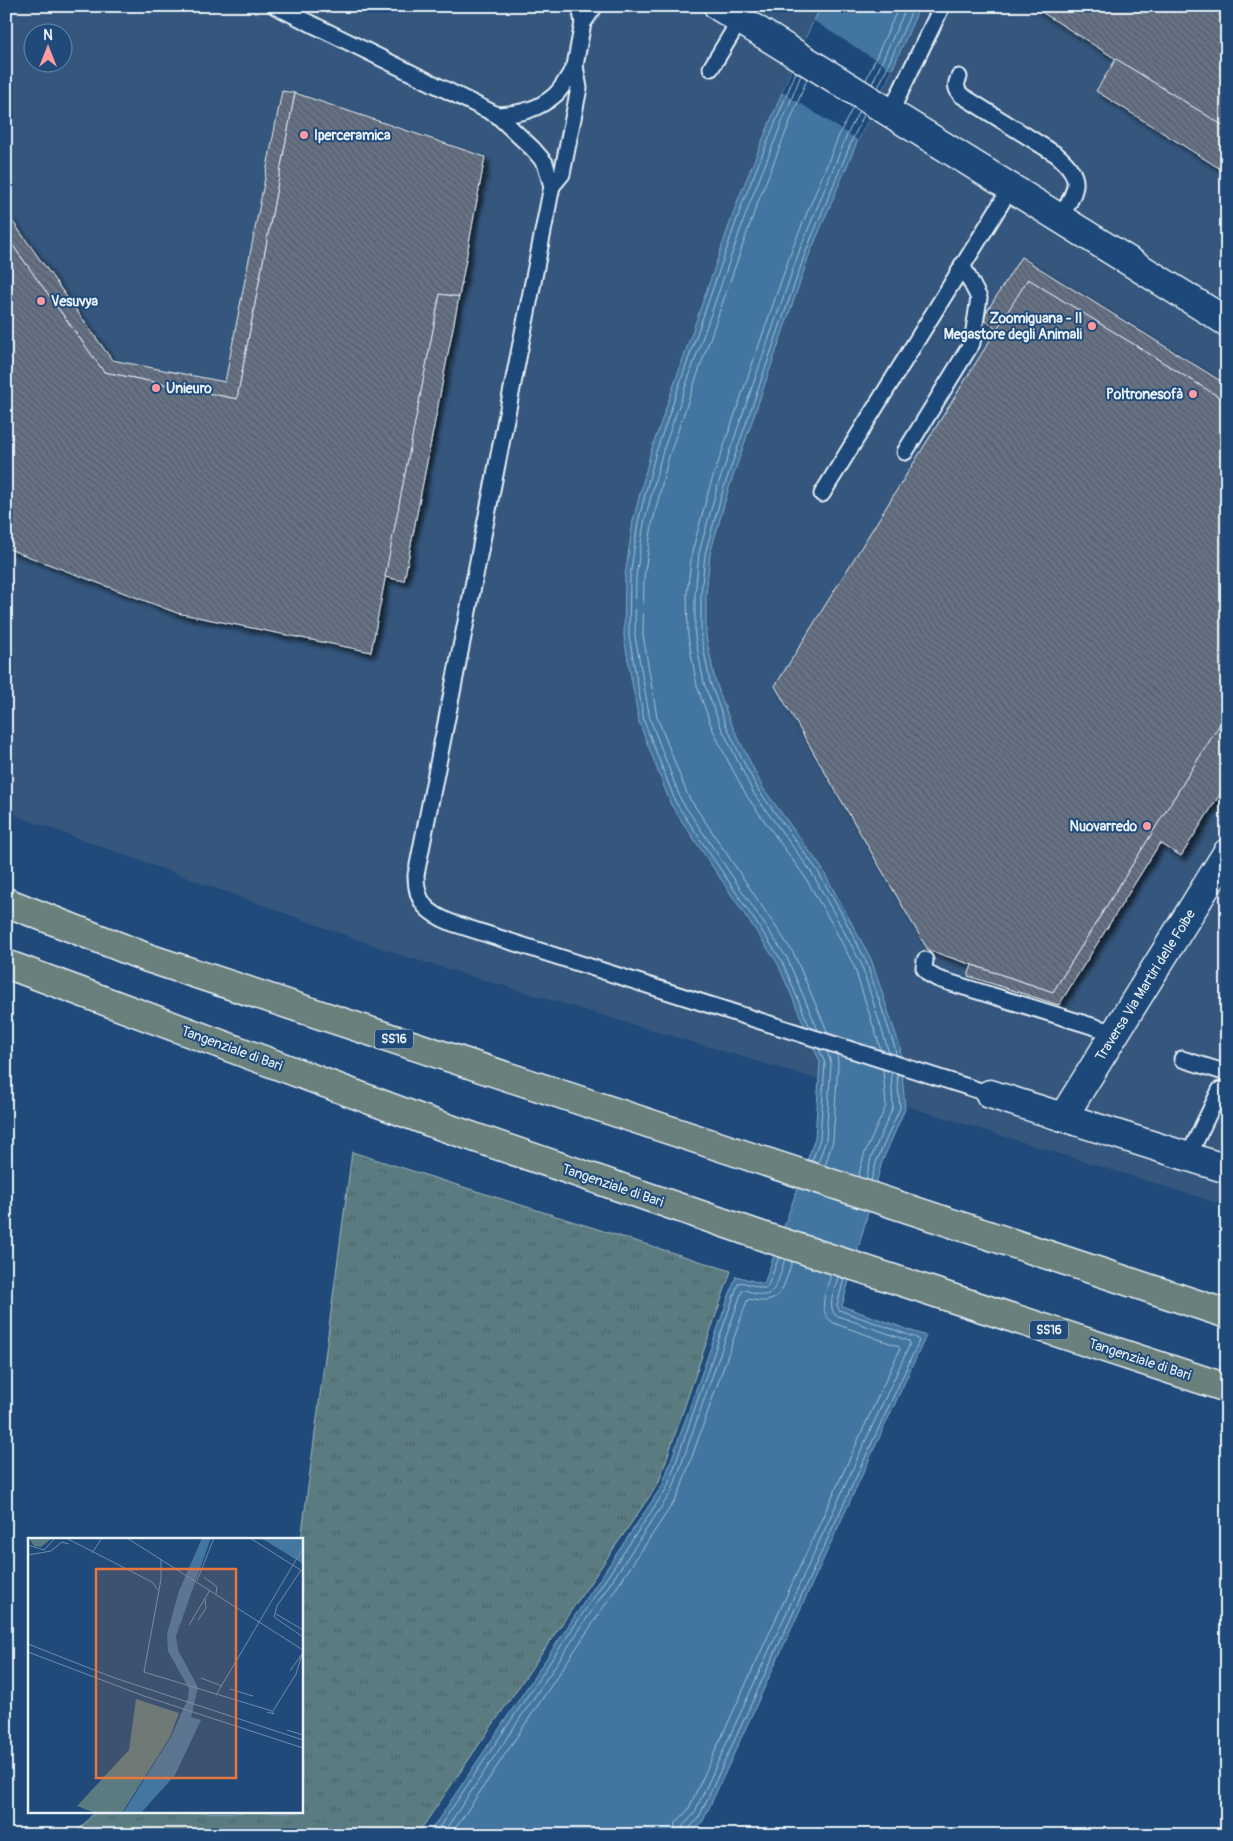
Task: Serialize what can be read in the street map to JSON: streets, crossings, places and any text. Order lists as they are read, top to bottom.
{
  "streets": {
    "highway": ["SS16", "Tangenziale di Bari"],
    "street": ["Traversa Via Martiri delle Foibe"]
  },
  "places": [
    "Iperceramica",
    "Vesuvya",
    "Zoomiguana - Il Megastore degli Animali",
    "Unieuro",
    "Poltronesofà",
    "Nuovarredo"
  ],
  "north": "top"
}
